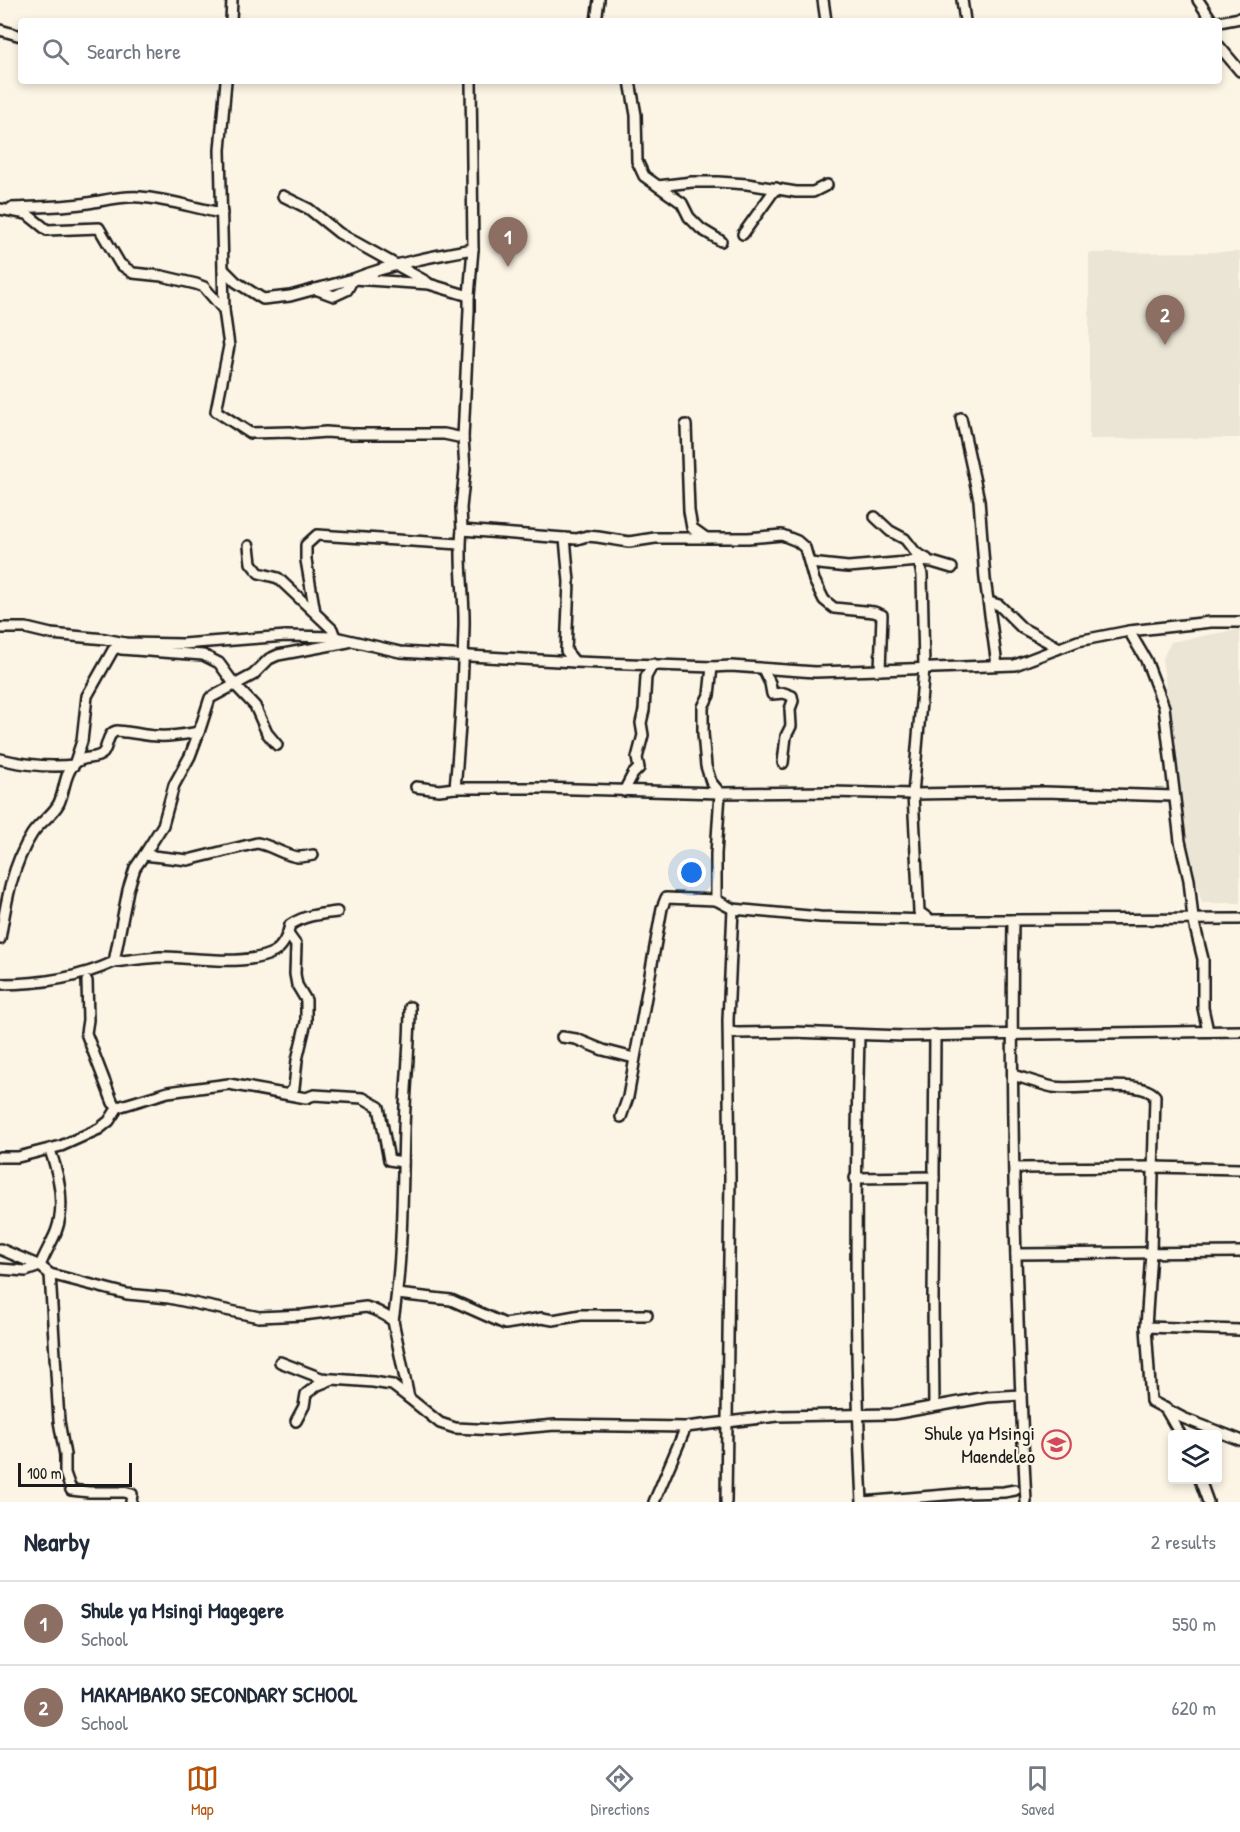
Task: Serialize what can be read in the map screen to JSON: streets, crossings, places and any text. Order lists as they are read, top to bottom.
{
  "places": {
    "school or university": ["Shule ya Msingi Maendeleo"]
  },
  "scale_bar": "100 m",
  "page": {
    "search": "Search here",
    "pins": ["1", "2"],
    "scale": "100 m",
    "heading": ["Nearby", "2 results"],
    "list": [
      {
        "mark": "1",
        "name": "Shule ya Msingi Magegere",
        "note": "School",
        "value": "550 m"
      },
      {
        "mark": "2",
        "name": "MAKAMBAKO SECONDARY SCHOOL",
        "note": "School",
        "value": "620 m"
      }
    ],
    "nav": ["Map", "Directions", "Saved"]
  }
}
